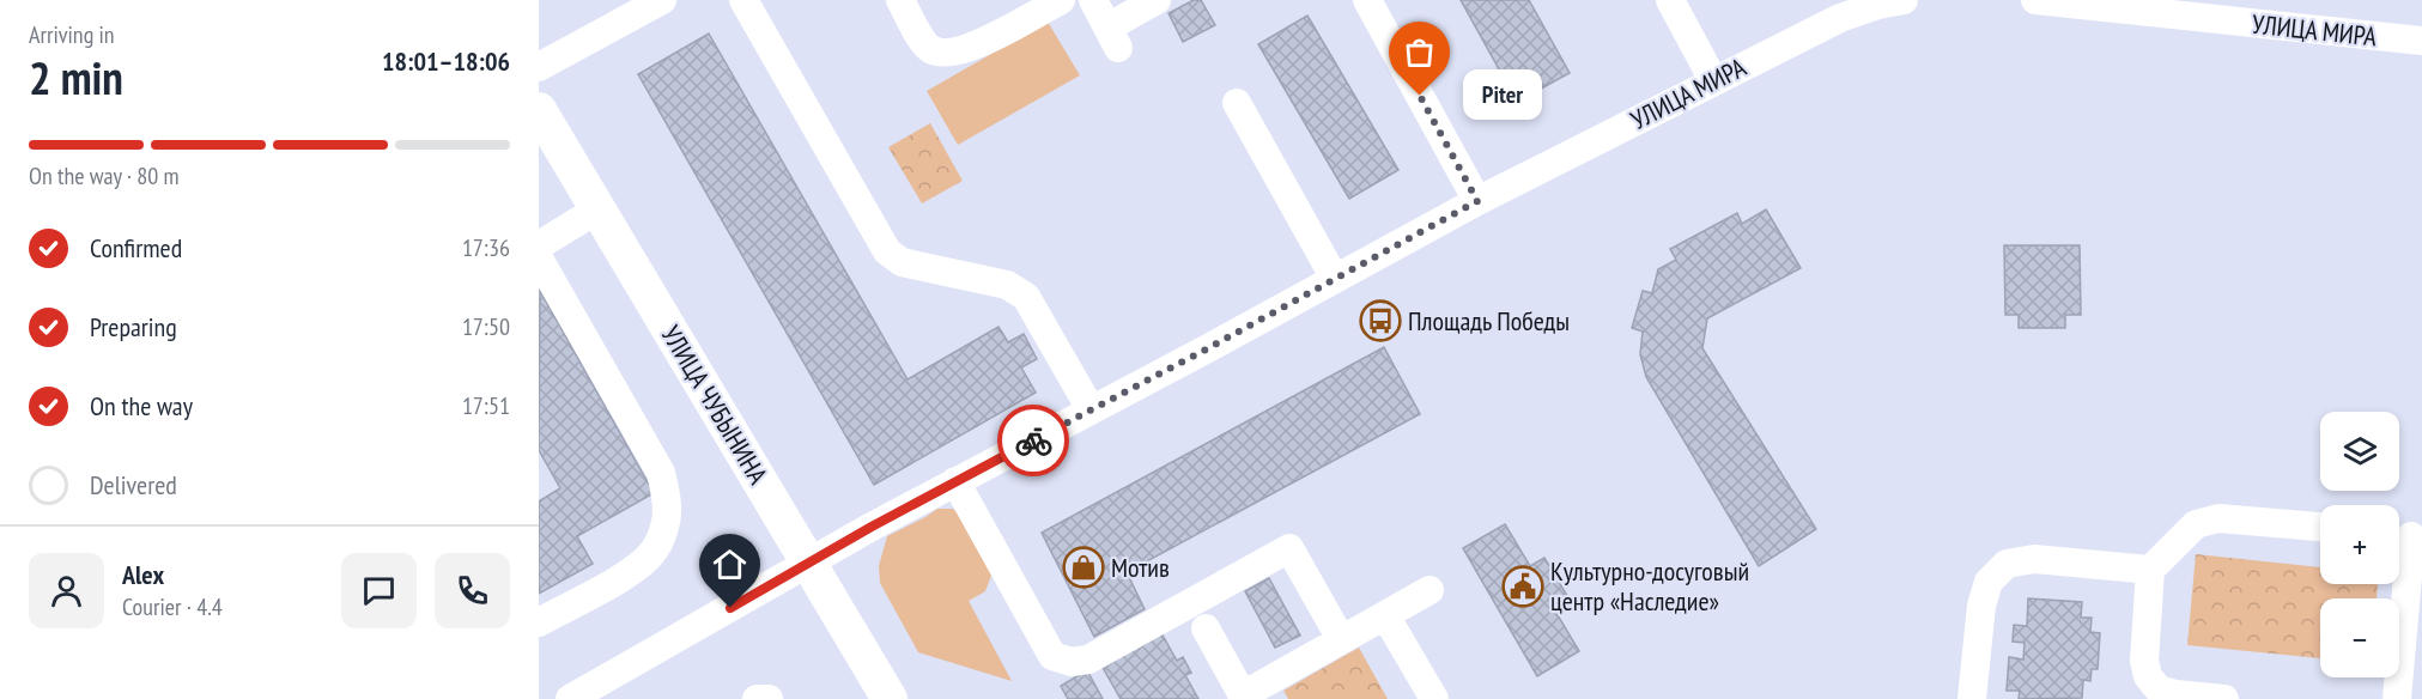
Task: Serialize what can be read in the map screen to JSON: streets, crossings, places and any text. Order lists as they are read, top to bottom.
{
  "streets": {
    "main road": ["УЛИЦА ЧУБЫНИНА"],
    "street": ["УЛИЦА МИРА"]
  },
  "places": {
    "other": ["Piter"],
    "bus stop": ["Площадь Победы"],
    "shop": ["Мотив"],
    "public building": ["Культурно-досуговый центр «Наследие»"]
  },
  "page": {
    "heading": ["2 min", "Arriving in", "18:01–18:06"],
    "panel": ["Alex", "Courier · 4.4"],
    "bubble": "Piter",
    "bar": "On the way · 80 m",
    "list": [
      ["Confirmed", "17:36"],
      ["Preparing", "17:50"],
      ["On the way", "17:51"],
      "Delivered"
    ],
    "map_buttons": ["+", "−"]
  }
}
